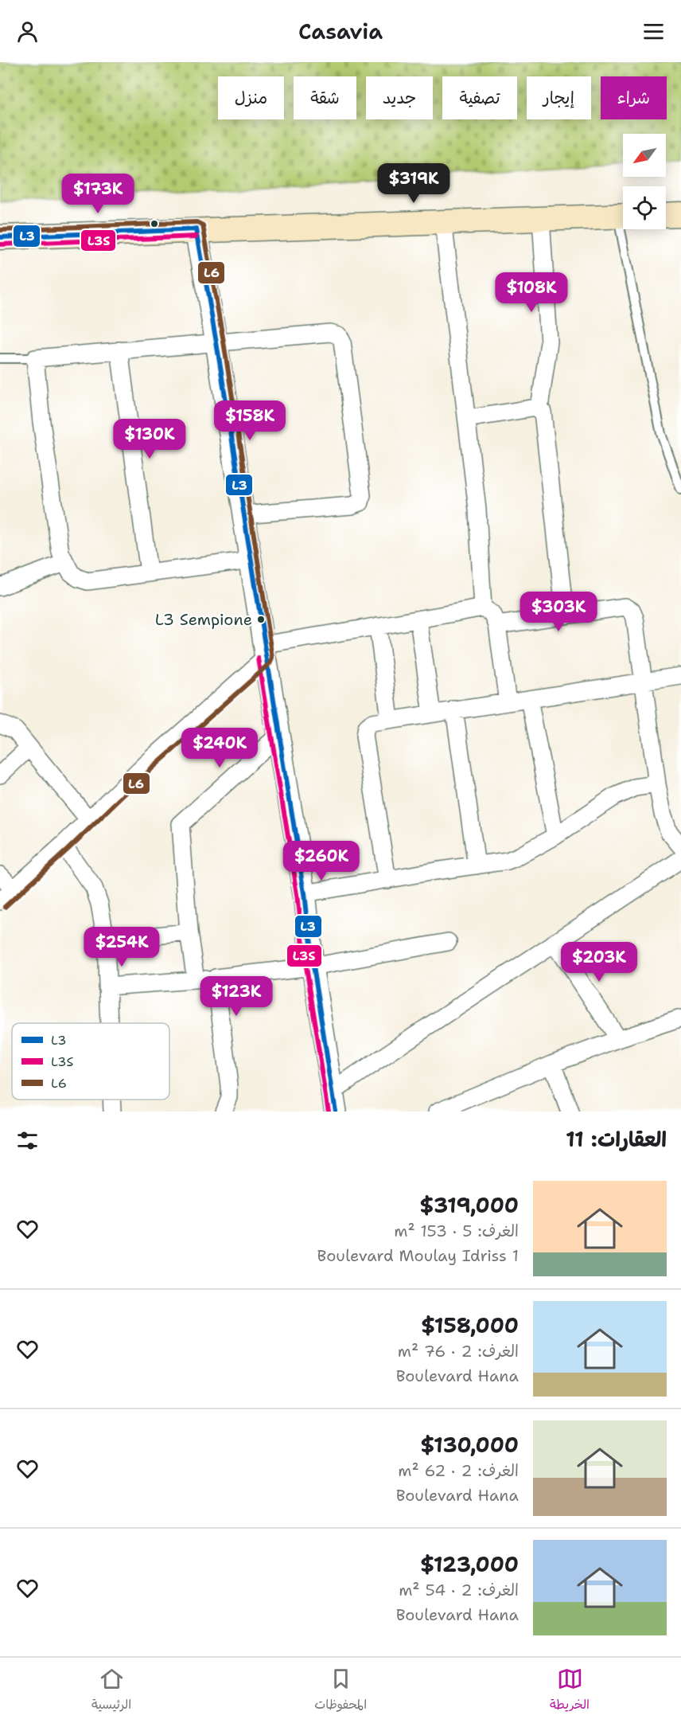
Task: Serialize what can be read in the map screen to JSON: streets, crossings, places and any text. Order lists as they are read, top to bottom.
{
  "places": ["L3 Sempione"],
  "lines": ["transit line L6", "transit line L3", "transit line L3S"],
  "legend": ["L3", "L3S", "L6"],
  "north": "bottom left",
  "page": {
    "header": "Casavia",
    "chip": [
      "شراء",
      "إيجار",
      "تصفية",
      "جديد",
      "شقة",
      "منزل"
    ],
    "price": [
      "$319K",
      "$173K",
      "$108K",
      "$158K",
      "$130K",
      "$303K",
      "$240K",
      "$260K",
      "$254K",
      "$203K",
      "$123K"
    ],
    "heading": "العقارات: 11",
    "list": [
      {
        "name": "$319,000",
        "note": "الغرف: 5 · 153 m² · Boulevard Moulay Idriss 1"
      },
      {
        "name": "$158,000",
        "note": "الغرف: 2 · 76 m² · Boulevard Hana"
      },
      {
        "name": "$130,000",
        "note": "الغرف: 2 · 62 m² · Boulevard Hana"
      },
      {
        "name": "$123,000",
        "note": "الغرف: 2 · 54 m² · Boulevard Hana"
      }
    ],
    "tabs": ["الخريطة", "المحفوظات", "الرئيسية"]
  }
}
